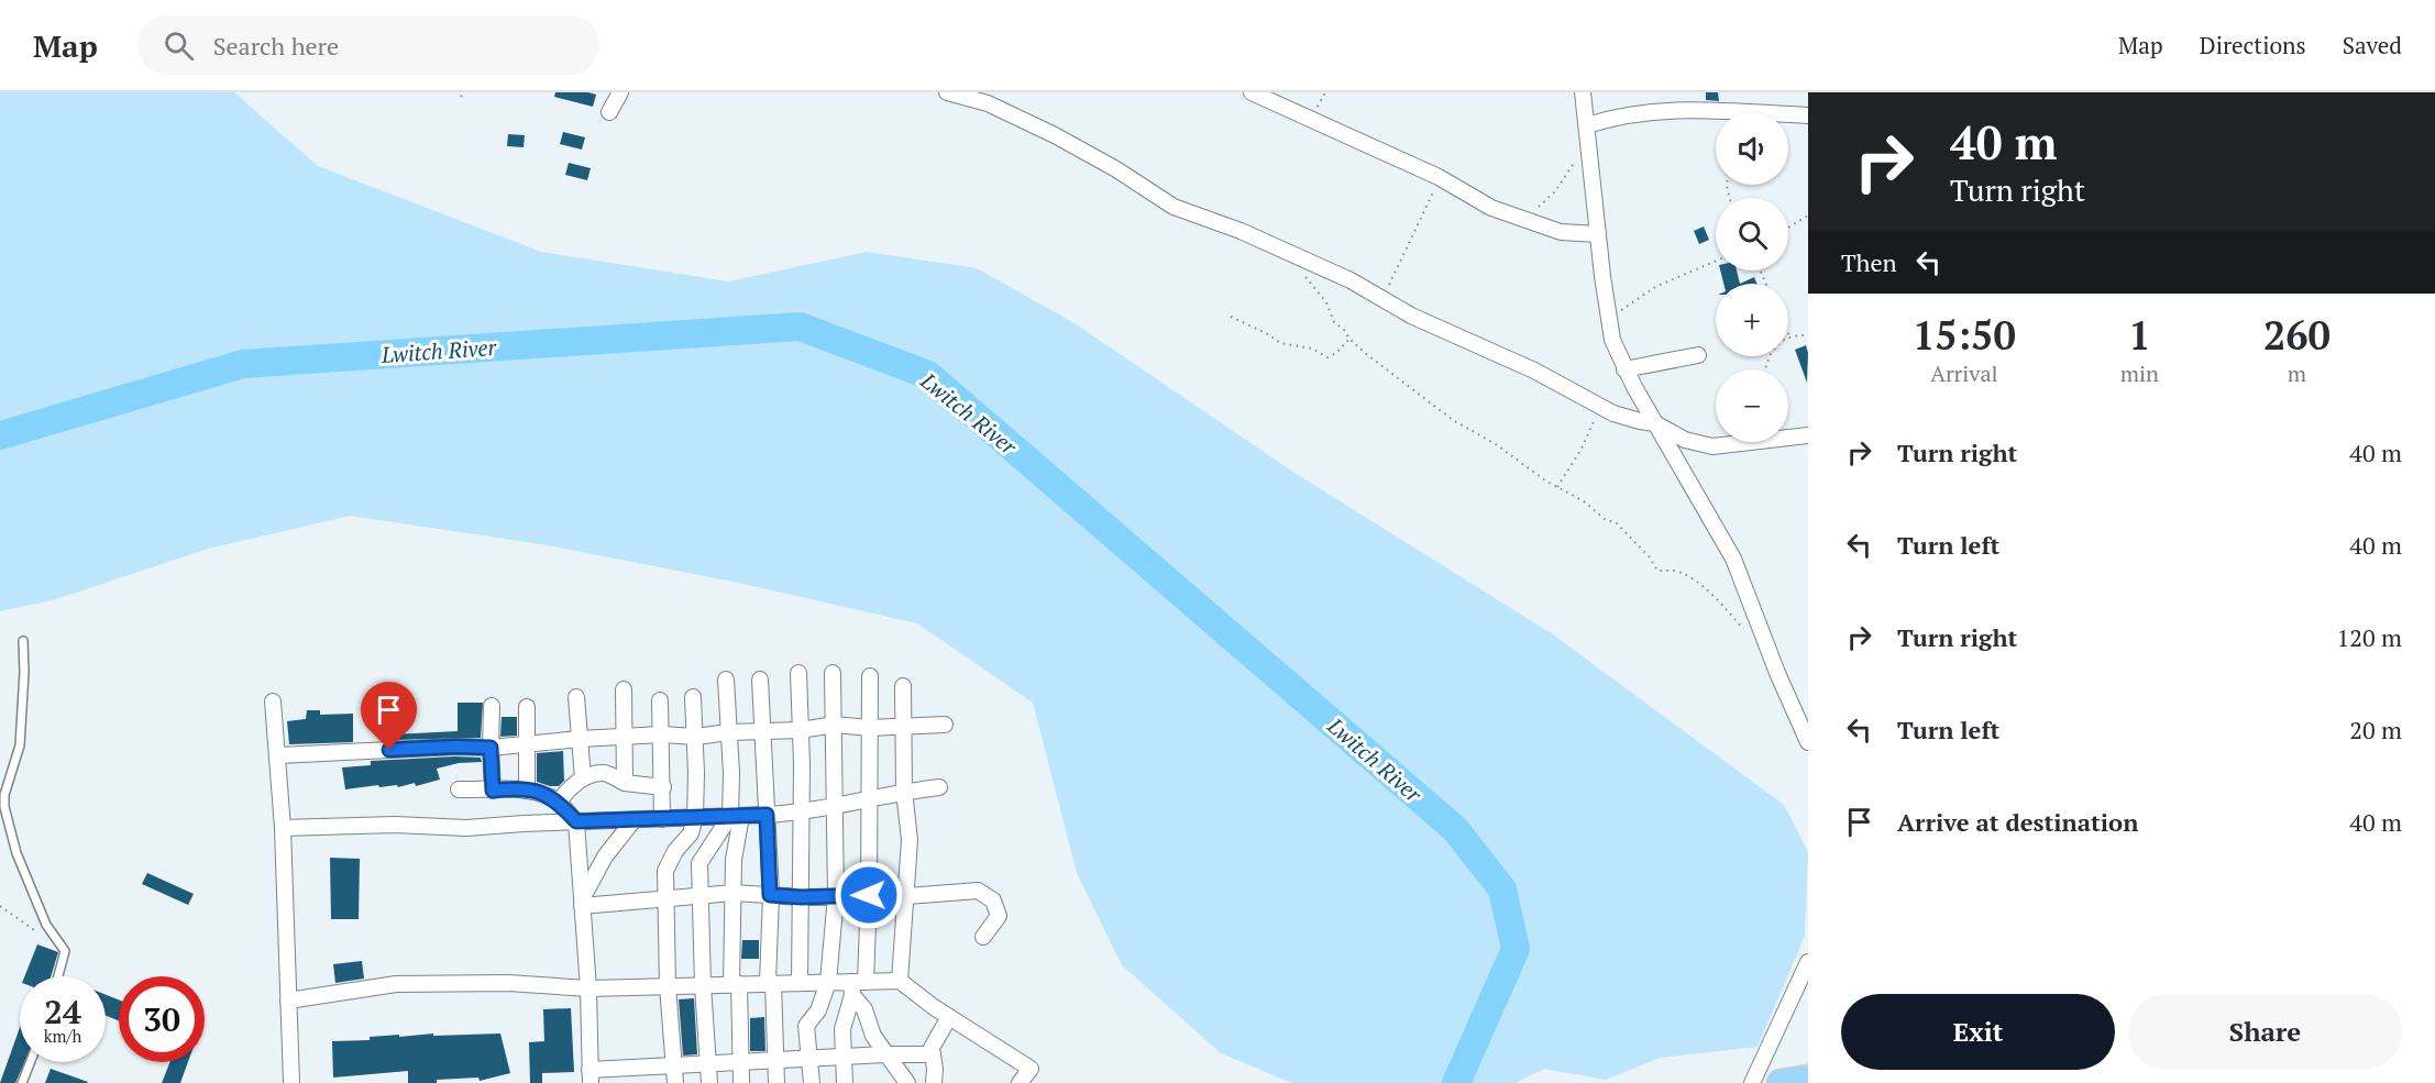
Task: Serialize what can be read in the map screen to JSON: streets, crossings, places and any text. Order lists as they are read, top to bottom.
{
  "water": ["Lwitch River"],
  "page": {
    "header": "Map",
    "search": "Search here",
    "nav": ["Map", "Directions", "Saved"],
    "turn": ["40 m", "Turn right"],
    "map_buttons": ["+", "−"],
    "then": "Then",
    "eta": [
      "15:50",
      "Arrival",
      "1",
      "min",
      "260",
      "m"
    ],
    "list": [
      {
        "name": "Turn right",
        "value": "40 m"
      },
      {
        "name": "Turn left",
        "value": "40 m"
      },
      {
        "name": "Turn right",
        "value": "120 m"
      },
      {
        "name": "Turn left",
        "value": "20 m"
      },
      {
        "name": "Arrive at destination",
        "value": "40 m"
      }
    ],
    "speed": "24 km/h",
    "limit": "30",
    "buttons": ["Exit", "Share"]
  }
}
